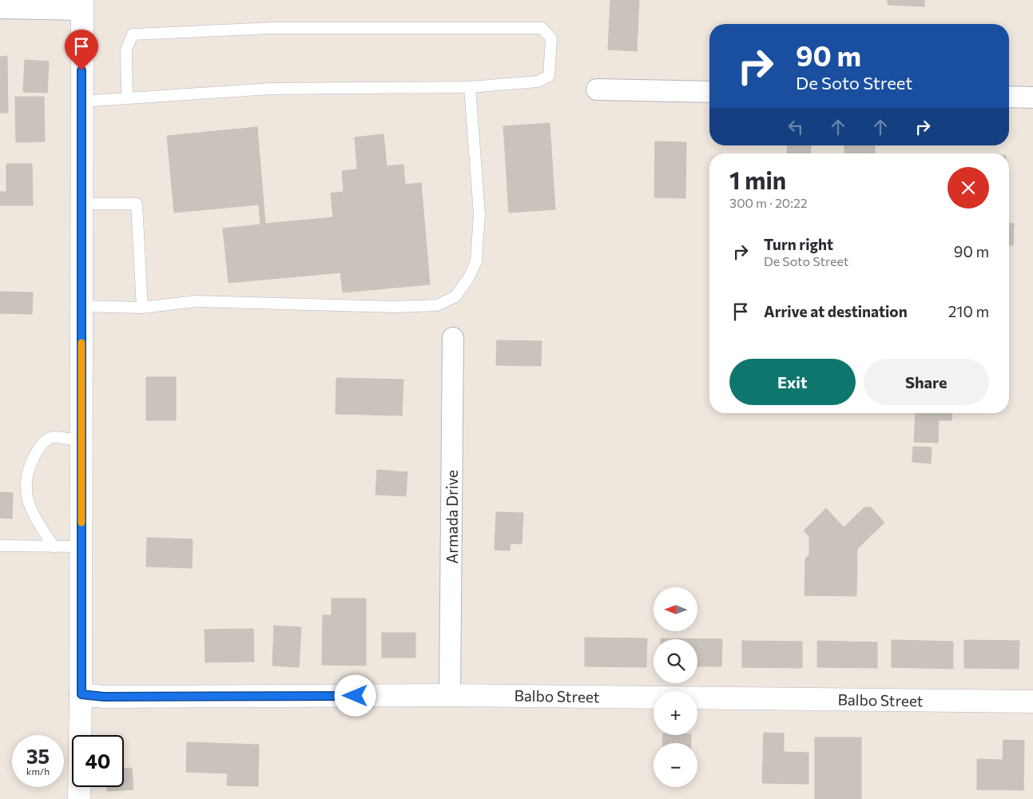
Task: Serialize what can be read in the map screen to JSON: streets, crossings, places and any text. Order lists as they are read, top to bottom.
{
  "streets": {
    "street": ["Armada Drive", "Balbo Street"]
  },
  "crossings": [
    ["Armada Drive", "Balbo Street"]
  ],
  "north": "left",
  "page": {
    "turn": ["90 m", "De Soto Street"],
    "heading": ["1 min", "300 m · 20:22"],
    "list": [
      {
        "name": "Turn right",
        "note": "De Soto Street",
        "value": "90 m"
      },
      {
        "name": "Arrive at destination",
        "value": "210 m"
      }
    ],
    "buttons": ["Exit", "Share"],
    "map_buttons": ["+", "−"],
    "speed": "35 km/h",
    "limit": "40"
  }
}
